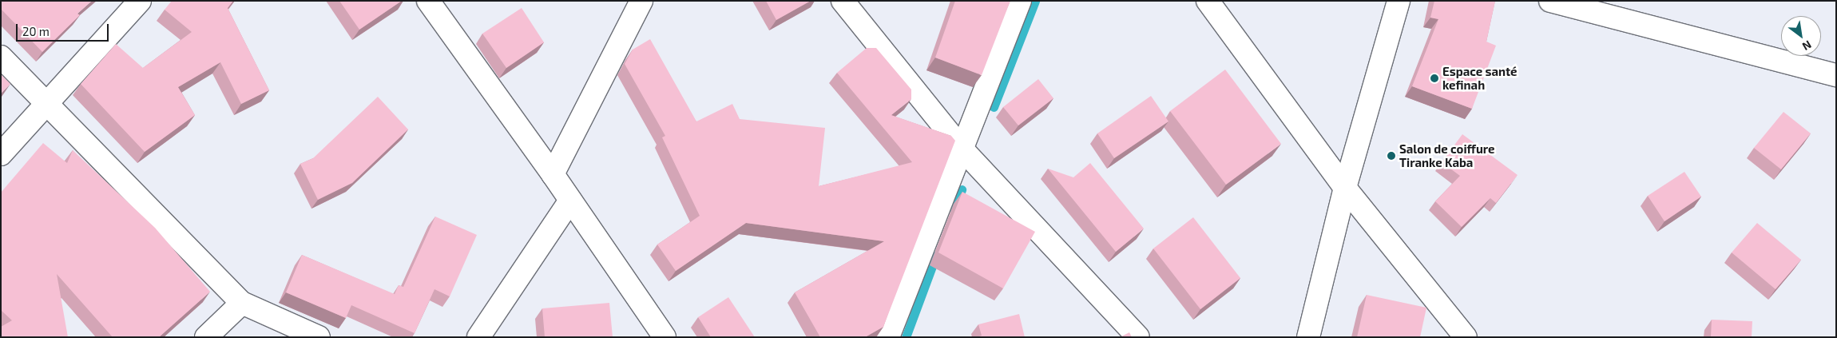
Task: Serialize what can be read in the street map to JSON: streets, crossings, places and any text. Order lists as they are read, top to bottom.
{
  "places": ["Espace santé kefinah", "Salon de coiffure Tiranke Kaba"],
  "scale_bar": "20 m",
  "north": "bottom right"
}
